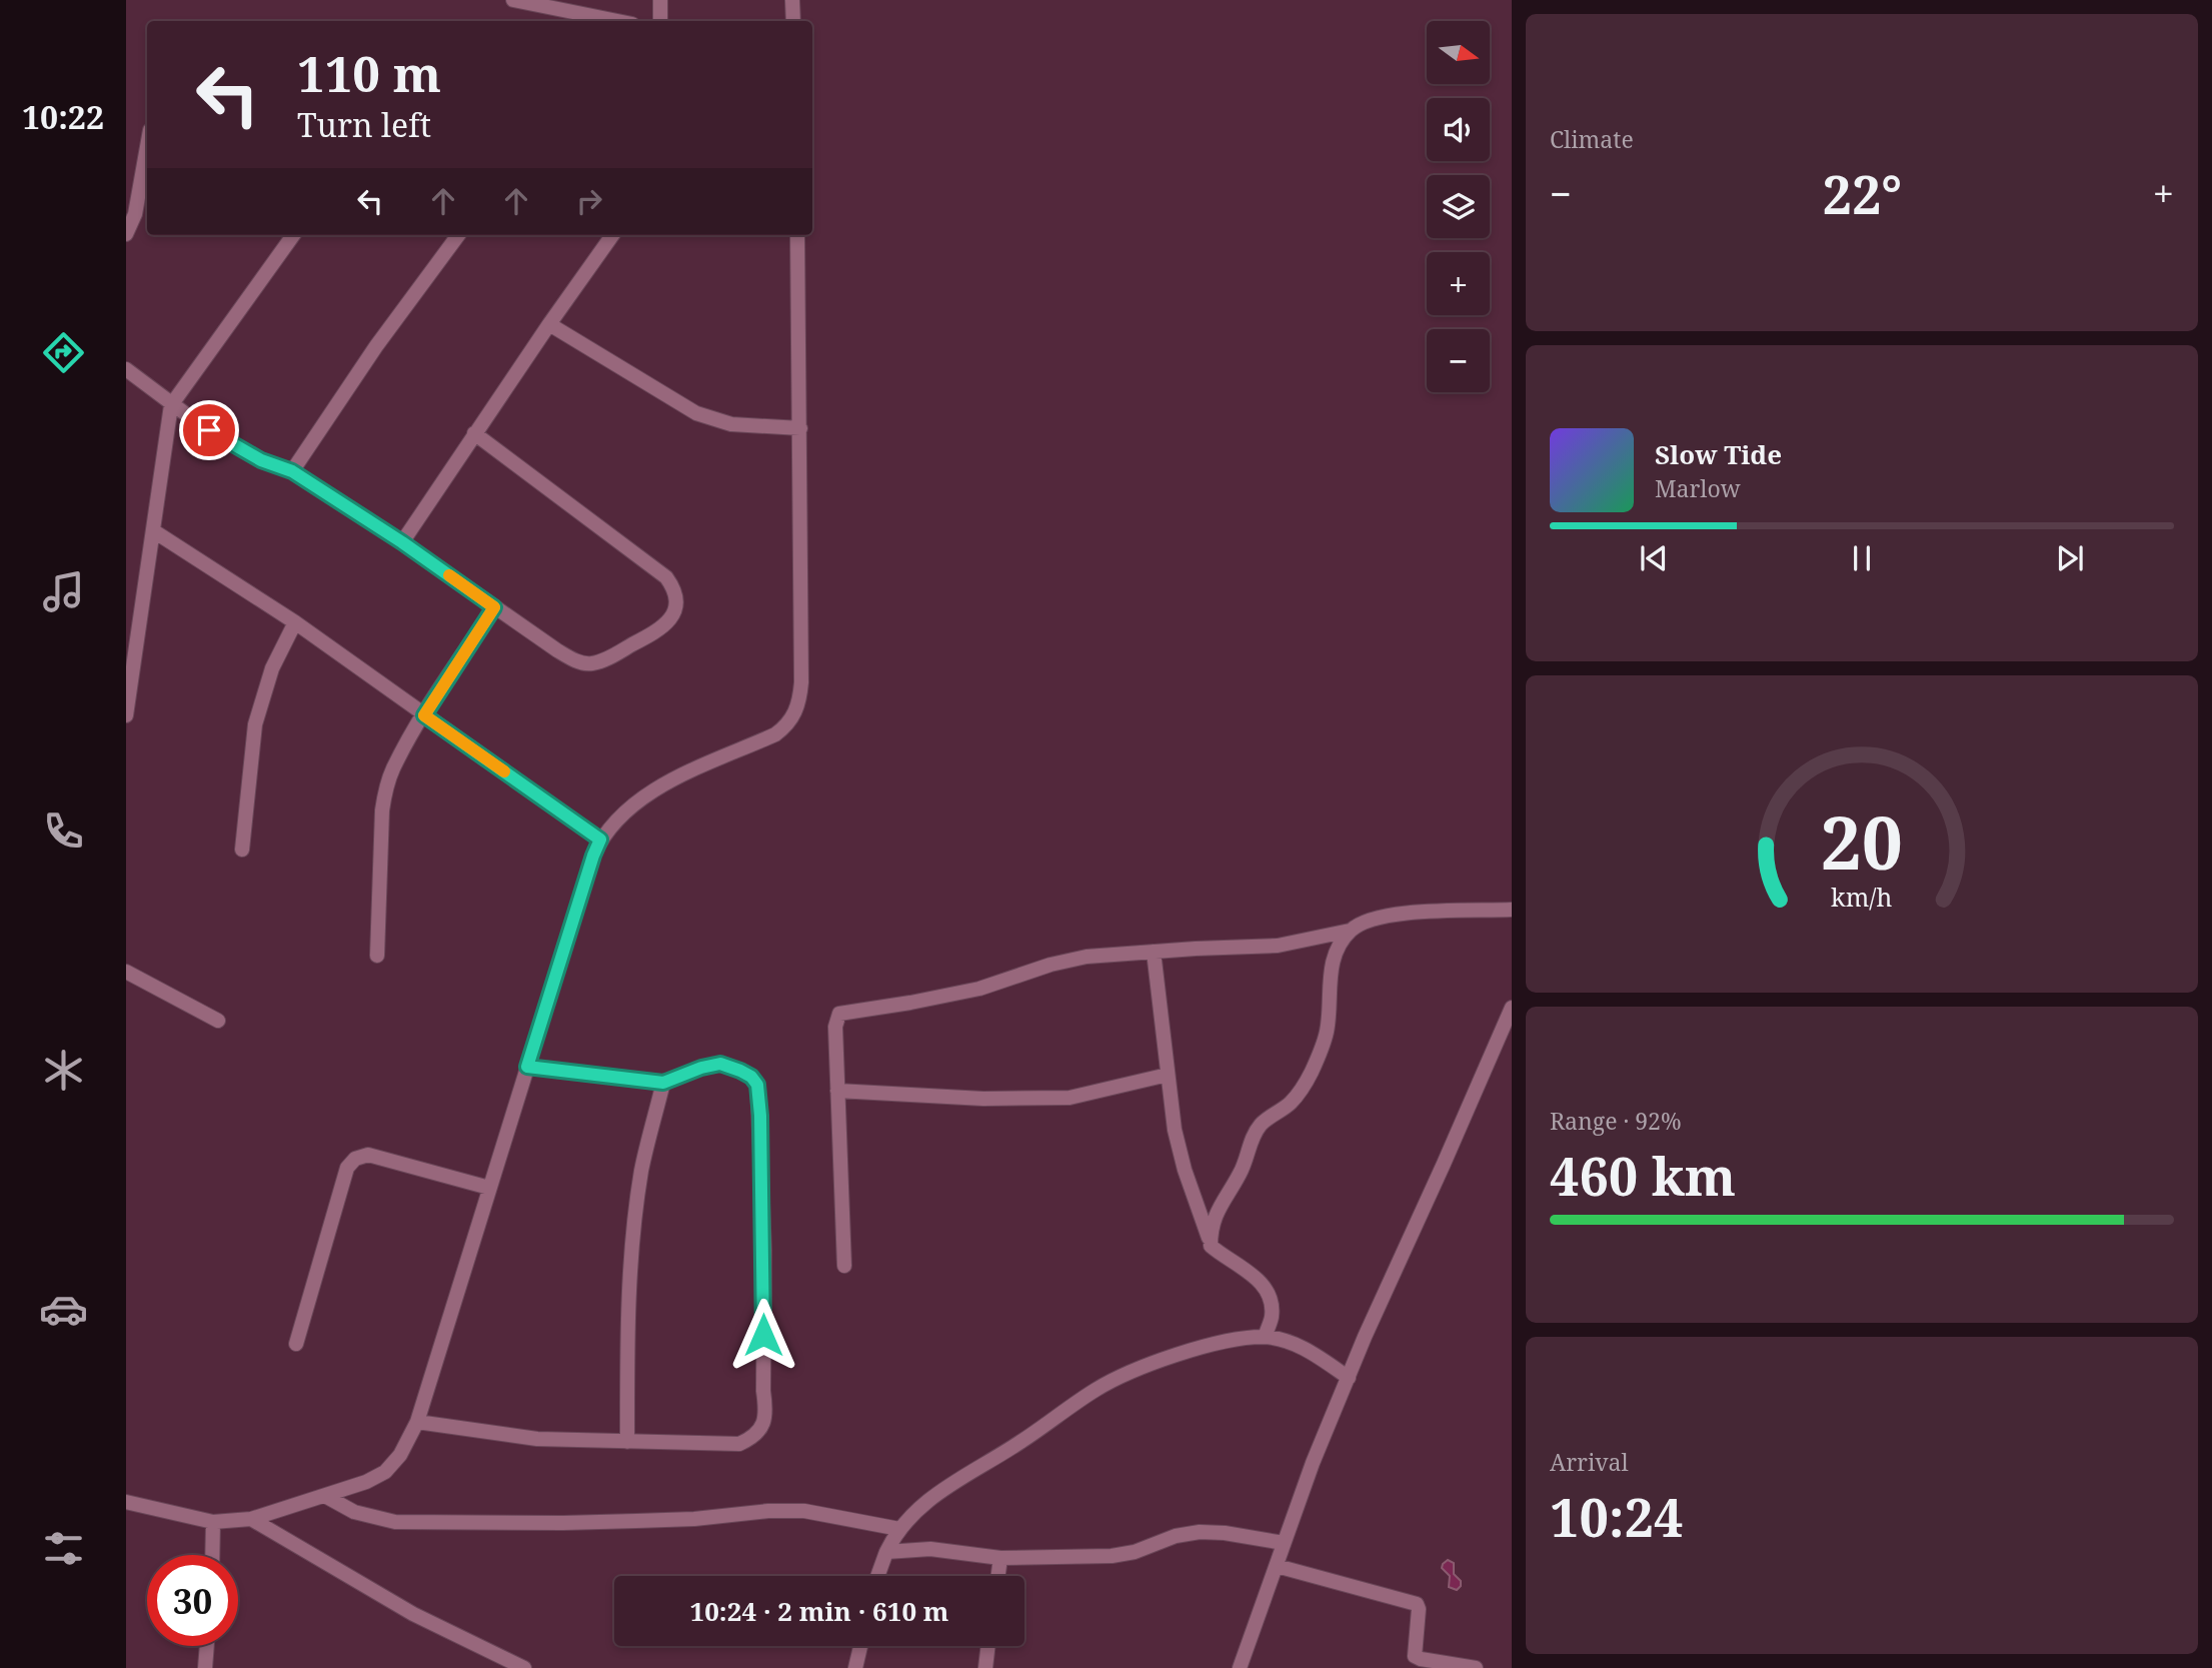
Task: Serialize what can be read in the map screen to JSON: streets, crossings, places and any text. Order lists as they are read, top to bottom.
{
  "north": "right",
  "page": {
    "tabs": "10:22",
    "tile": [
      "Climate",
      ["Range · 92%", "460 km"],
      ["Arrival", "10:24"]
    ],
    "map_buttons": ["+", "−"],
    "turn": ["110 m", "Turn left"],
    "heat": ["−", "22°", "+"],
    "song": ["Slow Tide", "Marlow"],
    "limit": "30",
    "trip": "10:24 · 2 min · 610 m",
    "gauge": ["20", "km/h"]
  }
}
